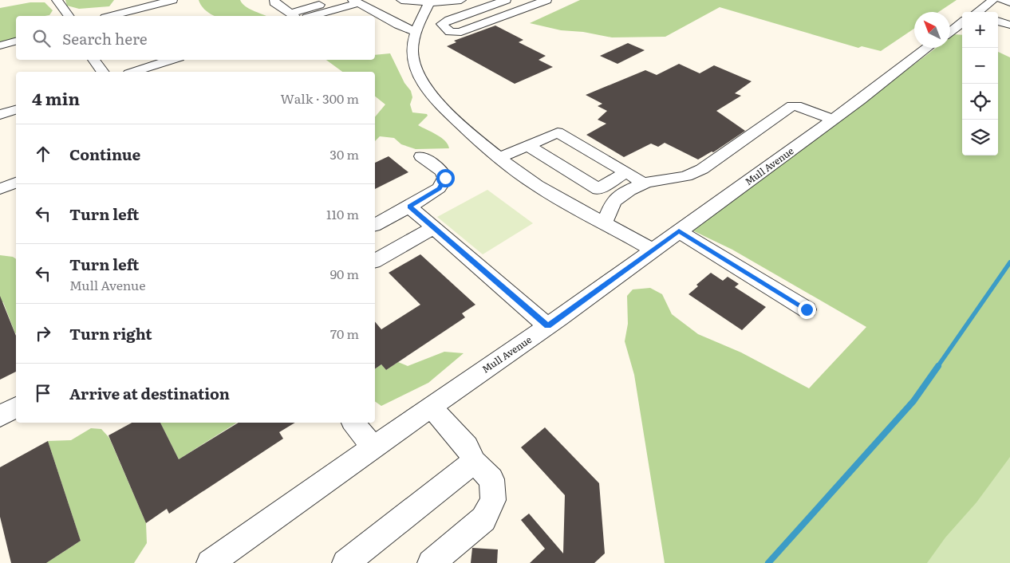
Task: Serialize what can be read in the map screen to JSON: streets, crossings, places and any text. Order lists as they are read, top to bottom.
{
  "streets": {
    "street": ["Mull Avenue"]
  },
  "north": "top left",
  "page": {
    "map_buttons": ["+", "−"],
    "search": "Search here",
    "heading": ["4 min", "Walk · 300 m"],
    "list": [
      ["Continue", "30 m"],
      ["Turn left", "110 m"],
      ["Turn left", "Mull Avenue", "90 m"],
      ["Turn right", "70 m"],
      "Arrive at destination"
    ]
  }
}
